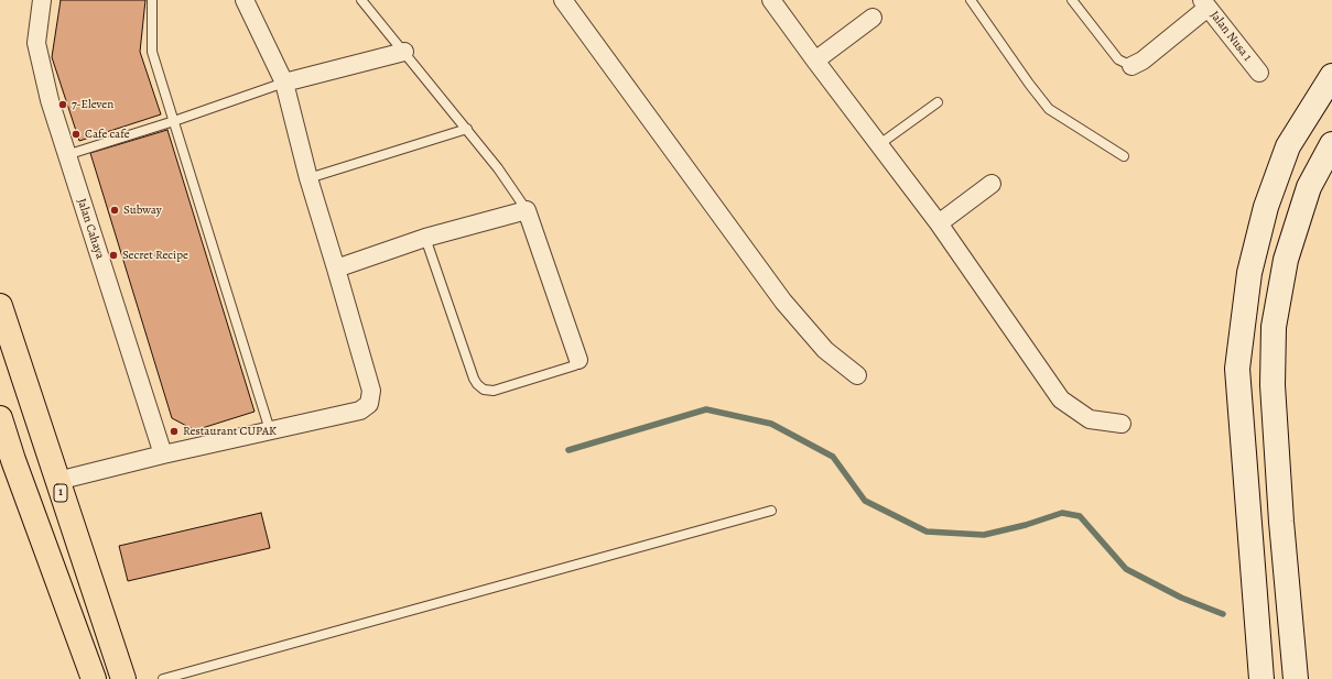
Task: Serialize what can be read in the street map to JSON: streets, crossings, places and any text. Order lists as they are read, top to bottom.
{
  "streets": {
    "main road": ["1"],
    "street": ["Jalan Nusa 1", "Jalan Cahaya"]
  },
  "places": [
    "7-Eleven",
    "Cafe cafe",
    "Subway",
    "Secret Recipe",
    "Restaurant CUPAK"
  ]
}
